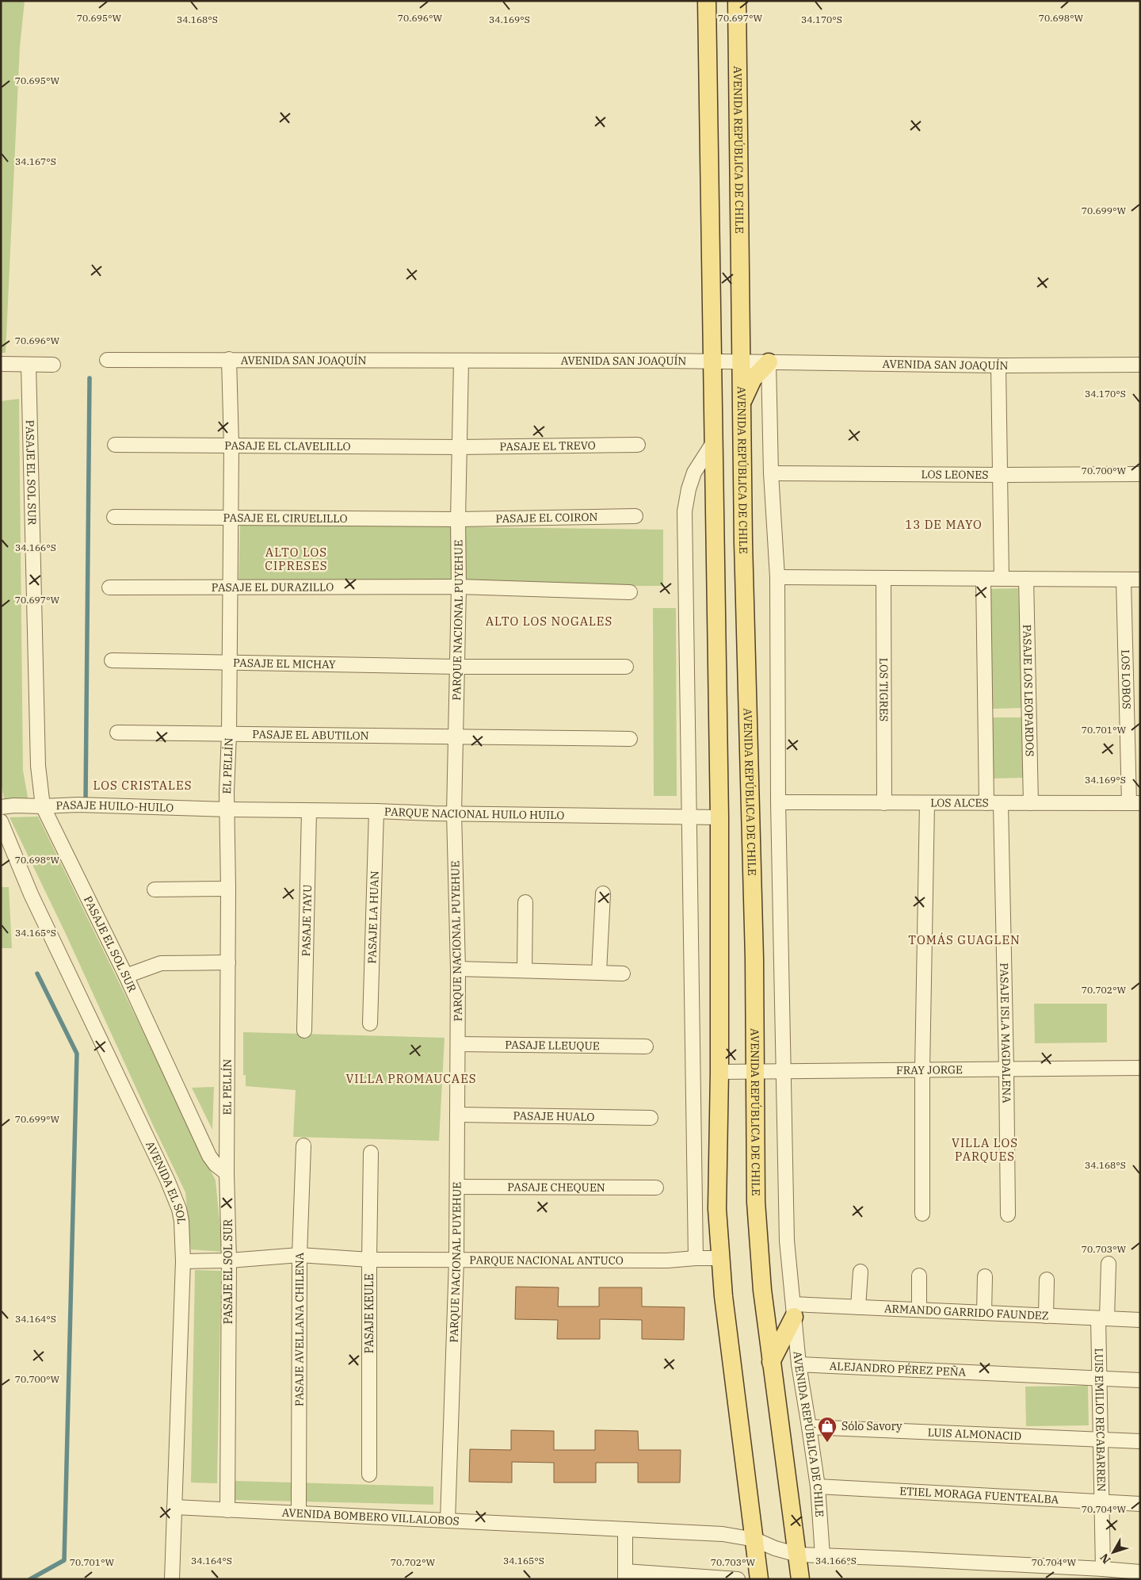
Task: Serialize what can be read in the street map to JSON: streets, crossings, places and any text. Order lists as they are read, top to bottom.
{
  "streets": {
    "main road": ["AVENIDA REPÚBLICA DE CHILE"],
    "street": [
      "AVENIDA SAN JOAQUÍN",
      "PASAJE EL CLAVELILLO",
      "PASAJE EL TREVO",
      "PASAJE EL SOL SUR",
      "LOS LEONES",
      "PASAJE EL COIRON",
      "PASAJE EL CIRUELILLO",
      "PASAJE EL DURAZILLO",
      "PARQUE NACIONAL PUYEHUE",
      "PASAJE EL MICHAY",
      "LOS LOBOS",
      "LOS TIGRES",
      "PASAJE LOS LEOPARDOS",
      "PASAJE EL ABUTILON",
      "EL PELLÍN",
      "LOS ALCES",
      "PASAJE HUILO-HUILO",
      "PARQUE NACIONAL HUILO HUILO",
      "PASAJE LA HUAN",
      "PASAJE TAYU",
      "PASAJE ISLA MAGDALENA",
      "PASAJE LLEUQUE",
      "FRAY JORGE",
      "PASAJE HUALO",
      "AVENIDA EL SOL",
      "PASAJE CHEQUEN",
      "PARQUE NACIONAL ANTUCO",
      "ARMANDO GARRIDO FAUNDEZ",
      "PASAJE KEULE",
      "PASAJE AVELLANA CHILENA",
      "ALEJANDRO PÉREZ PEÑA",
      "LUIS EMILIO RECABARREN",
      "LUIS ALMONACID",
      "ETIEL MORAGA FUENTEALBA",
      "AVENIDA BOMBERO VILLALOBOS"
    ]
  },
  "crossings": [
    ["AVENIDA REPÚBLICA DE CHILE", "AVENIDA SAN JOAQUÍN"],
    ["AVENIDA REPÚBLICA DE CHILE", "LOS LEONES"],
    ["AVENIDA REPÚBLICA DE CHILE", "LOS ALCES"],
    ["AVENIDA REPÚBLICA DE CHILE", "FRAY JORGE"],
    ["AVENIDA REPÚBLICA DE CHILE", "ARMANDO GARRIDO FAUNDEZ"],
    ["AVENIDA REPÚBLICA DE CHILE", "ALEJANDRO PÉREZ PEÑA"],
    ["AVENIDA REPÚBLICA DE CHILE", "LUIS ALMONACID"],
    ["AVENIDA REPÚBLICA DE CHILE", "ETIEL MORAGA FUENTEALBA"],
    ["AVENIDA REPÚBLICA DE CHILE", "AVENIDA BOMBERO VILLALOBOS"],
    ["AVENIDA SAN JOAQUÍN", "PARQUE NACIONAL PUYEHUE"],
    ["AVENIDA SAN JOAQUÍN", "EL PELLÍN"],
    ["PASAJE EL CLAVELILLO", "PASAJE EL TREVO"],
    ["PASAJE EL CLAVELILLO", "PARQUE NACIONAL PUYEHUE"],
    ["PASAJE EL CLAVELILLO", "EL PELLÍN"],
    ["PASAJE EL TREVO", "PARQUE NACIONAL PUYEHUE"],
    ["PASAJE EL SOL SUR", "EL PELLÍN"],
    ["PASAJE EL SOL SUR", "PASAJE HUILO-HUILO"],
    ["PASAJE EL SOL SUR", "PARQUE NACIONAL ANTUCO"],
    ["PASAJE EL SOL SUR", "AVENIDA BOMBERO VILLALOBOS"],
    ["PASAJE EL COIRON", "PASAJE EL CIRUELILLO"],
    ["PASAJE EL COIRON", "PARQUE NACIONAL PUYEHUE"],
    ["PASAJE EL CIRUELILLO", "PARQUE NACIONAL PUYEHUE"],
    ["PASAJE EL CIRUELILLO", "EL PELLÍN"],
    ["PASAJE EL DURAZILLO", "PARQUE NACIONAL PUYEHUE"],
    ["PASAJE EL DURAZILLO", "EL PELLÍN"],
    ["PARQUE NACIONAL PUYEHUE", "PASAJE EL MICHAY"],
    ["PARQUE NACIONAL PUYEHUE", "PASAJE EL ABUTILON"],
    ["PARQUE NACIONAL PUYEHUE", "PARQUE NACIONAL HUILO HUILO"],
    ["PARQUE NACIONAL PUYEHUE", "PASAJE LLEUQUE"],
    ["PARQUE NACIONAL PUYEHUE", "PASAJE HUALO"],
    ["PARQUE NACIONAL PUYEHUE", "PASAJE CHEQUEN"],
    ["PARQUE NACIONAL PUYEHUE", "PARQUE NACIONAL ANTUCO"],
    ["PARQUE NACIONAL PUYEHUE", "AVENIDA BOMBERO VILLALOBOS"],
    ["PASAJE EL MICHAY", "EL PELLÍN"],
    ["LOS LOBOS", "LOS ALCES"],
    ["LOS TIGRES", "LOS ALCES"],
    ["PASAJE LOS LEOPARDOS", "LOS ALCES"],
    ["PASAJE EL ABUTILON", "EL PELLÍN"],
    ["EL PELLÍN", "PASAJE HUILO-HUILO"],
    ["EL PELLÍN", "PARQUE NACIONAL HUILO HUILO"],
    ["LOS ALCES", "PASAJE ISLA MAGDALENA"],
    ["PASAJE HUILO-HUILO", "PARQUE NACIONAL HUILO HUILO"],
    ["PARQUE NACIONAL HUILO HUILO", "PASAJE LA HUAN"],
    ["PARQUE NACIONAL HUILO HUILO", "PASAJE TAYU"],
    ["PASAJE ISLA MAGDALENA", "FRAY JORGE"],
    ["AVENIDA EL SOL", "PARQUE NACIONAL ANTUCO"],
    ["AVENIDA EL SOL", "AVENIDA BOMBERO VILLALOBOS"],
    ["PARQUE NACIONAL ANTUCO", "PASAJE KEULE"],
    ["PARQUE NACIONAL ANTUCO", "PASAJE AVELLANA CHILENA"],
    ["ARMANDO GARRIDO FAUNDEZ", "LUIS EMILIO RECABARREN"],
    ["PASAJE AVELLANA CHILENA", "AVENIDA BOMBERO VILLALOBOS"],
    ["ALEJANDRO PÉREZ PEÑA", "LUIS EMILIO RECABARREN"],
    ["LUIS EMILIO RECABARREN", "LUIS ALMONACID"],
    ["LUIS EMILIO RECABARREN", "ETIEL MORAGA FUENTEALBA"],
    ["LUIS EMILIO RECABARREN", "AVENIDA BOMBERO VILLALOBOS"]
  ],
  "districts": [
    "13 DE MAYO",
    "ALTO LOS CIPRESES",
    "ALTO LOS NOGALES",
    "LOS CRISTALES",
    "TOMÁS GUAGLEN",
    "VILLA PROMAUCAES",
    "VILLA LOS PARQUES"
  ],
  "places": {
    "shop": ["Sólo Savory"]
  },
  "north": "bottom left",
  "coordinates": [
    "70.695°W",
    "70.696°W",
    "70.697°W",
    "70.698°W",
    "34.169°S",
    "34.168°S",
    "34.170°S",
    "34.167°S",
    "70.699°W",
    "70.700°W",
    "34.166°S",
    "70.701°W",
    "34.165°S",
    "70.702°W",
    "70.703°W",
    "34.164°S",
    "70.704°W"
  ]
}
